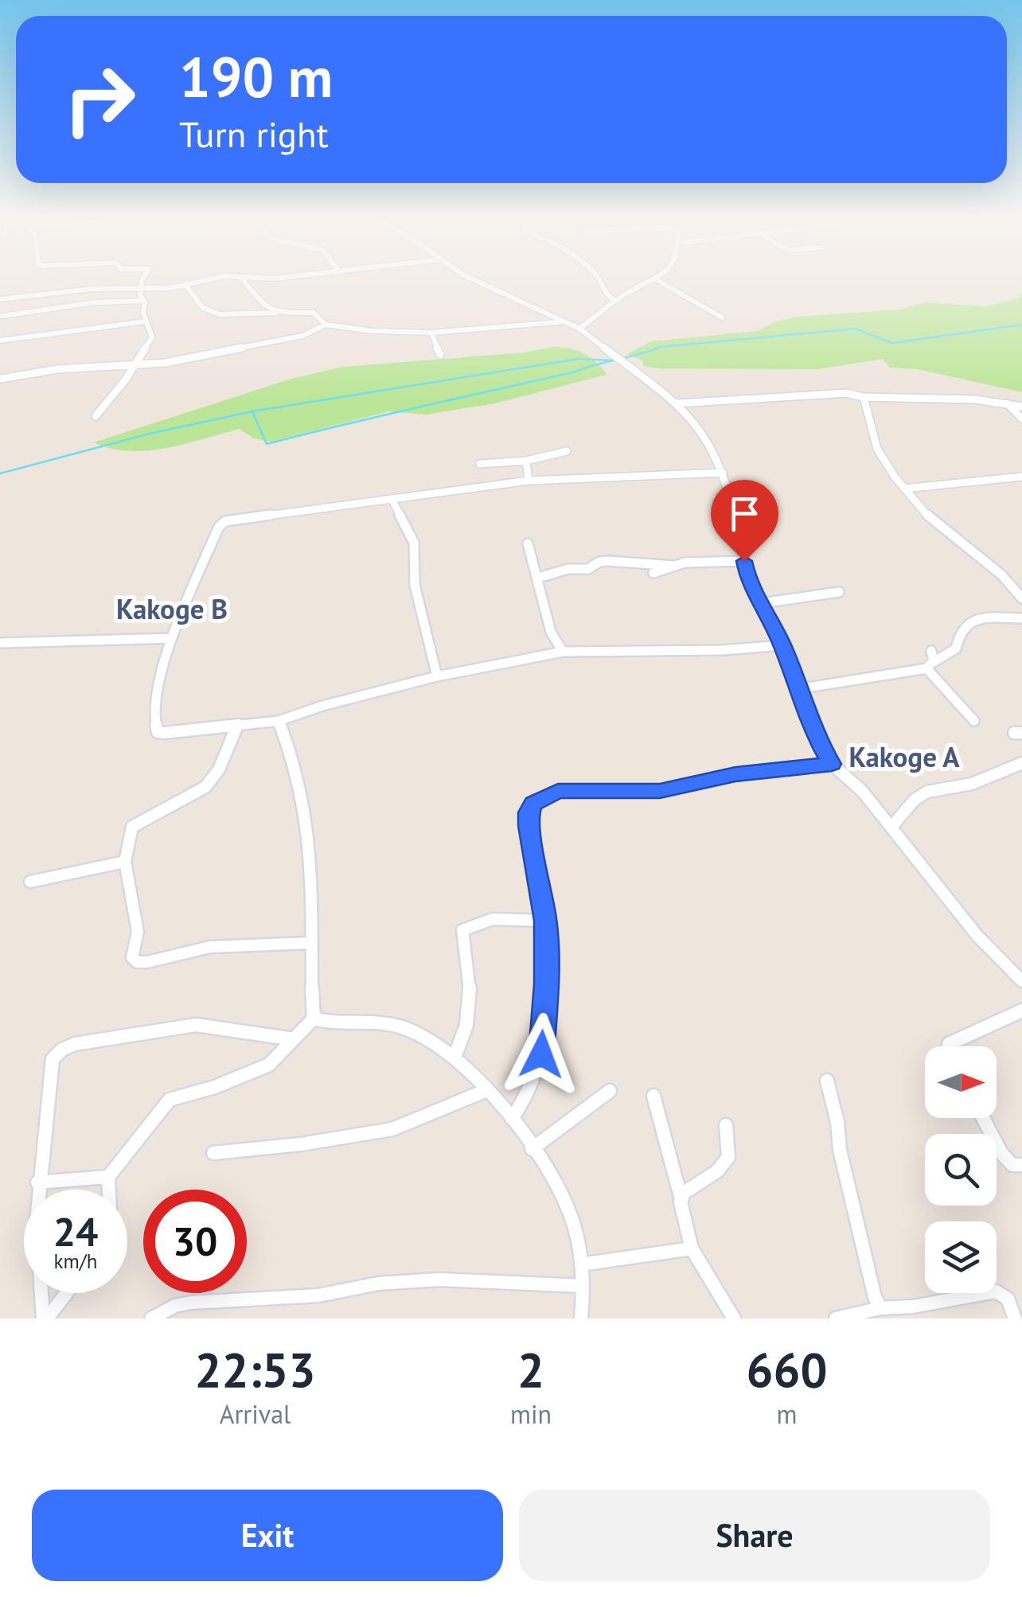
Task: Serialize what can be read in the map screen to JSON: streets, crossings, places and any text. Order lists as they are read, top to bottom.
{
  "districts": ["Kakoge B", "Kakoge A"],
  "north": "right",
  "page": {
    "turn": ["190 m", "Turn right"],
    "speed": "24 km/h",
    "limit": "30",
    "eta": [
      "22:53",
      "Arrival",
      "2",
      "min",
      "660",
      "m"
    ],
    "buttons": ["Exit", "Share"]
  }
}
